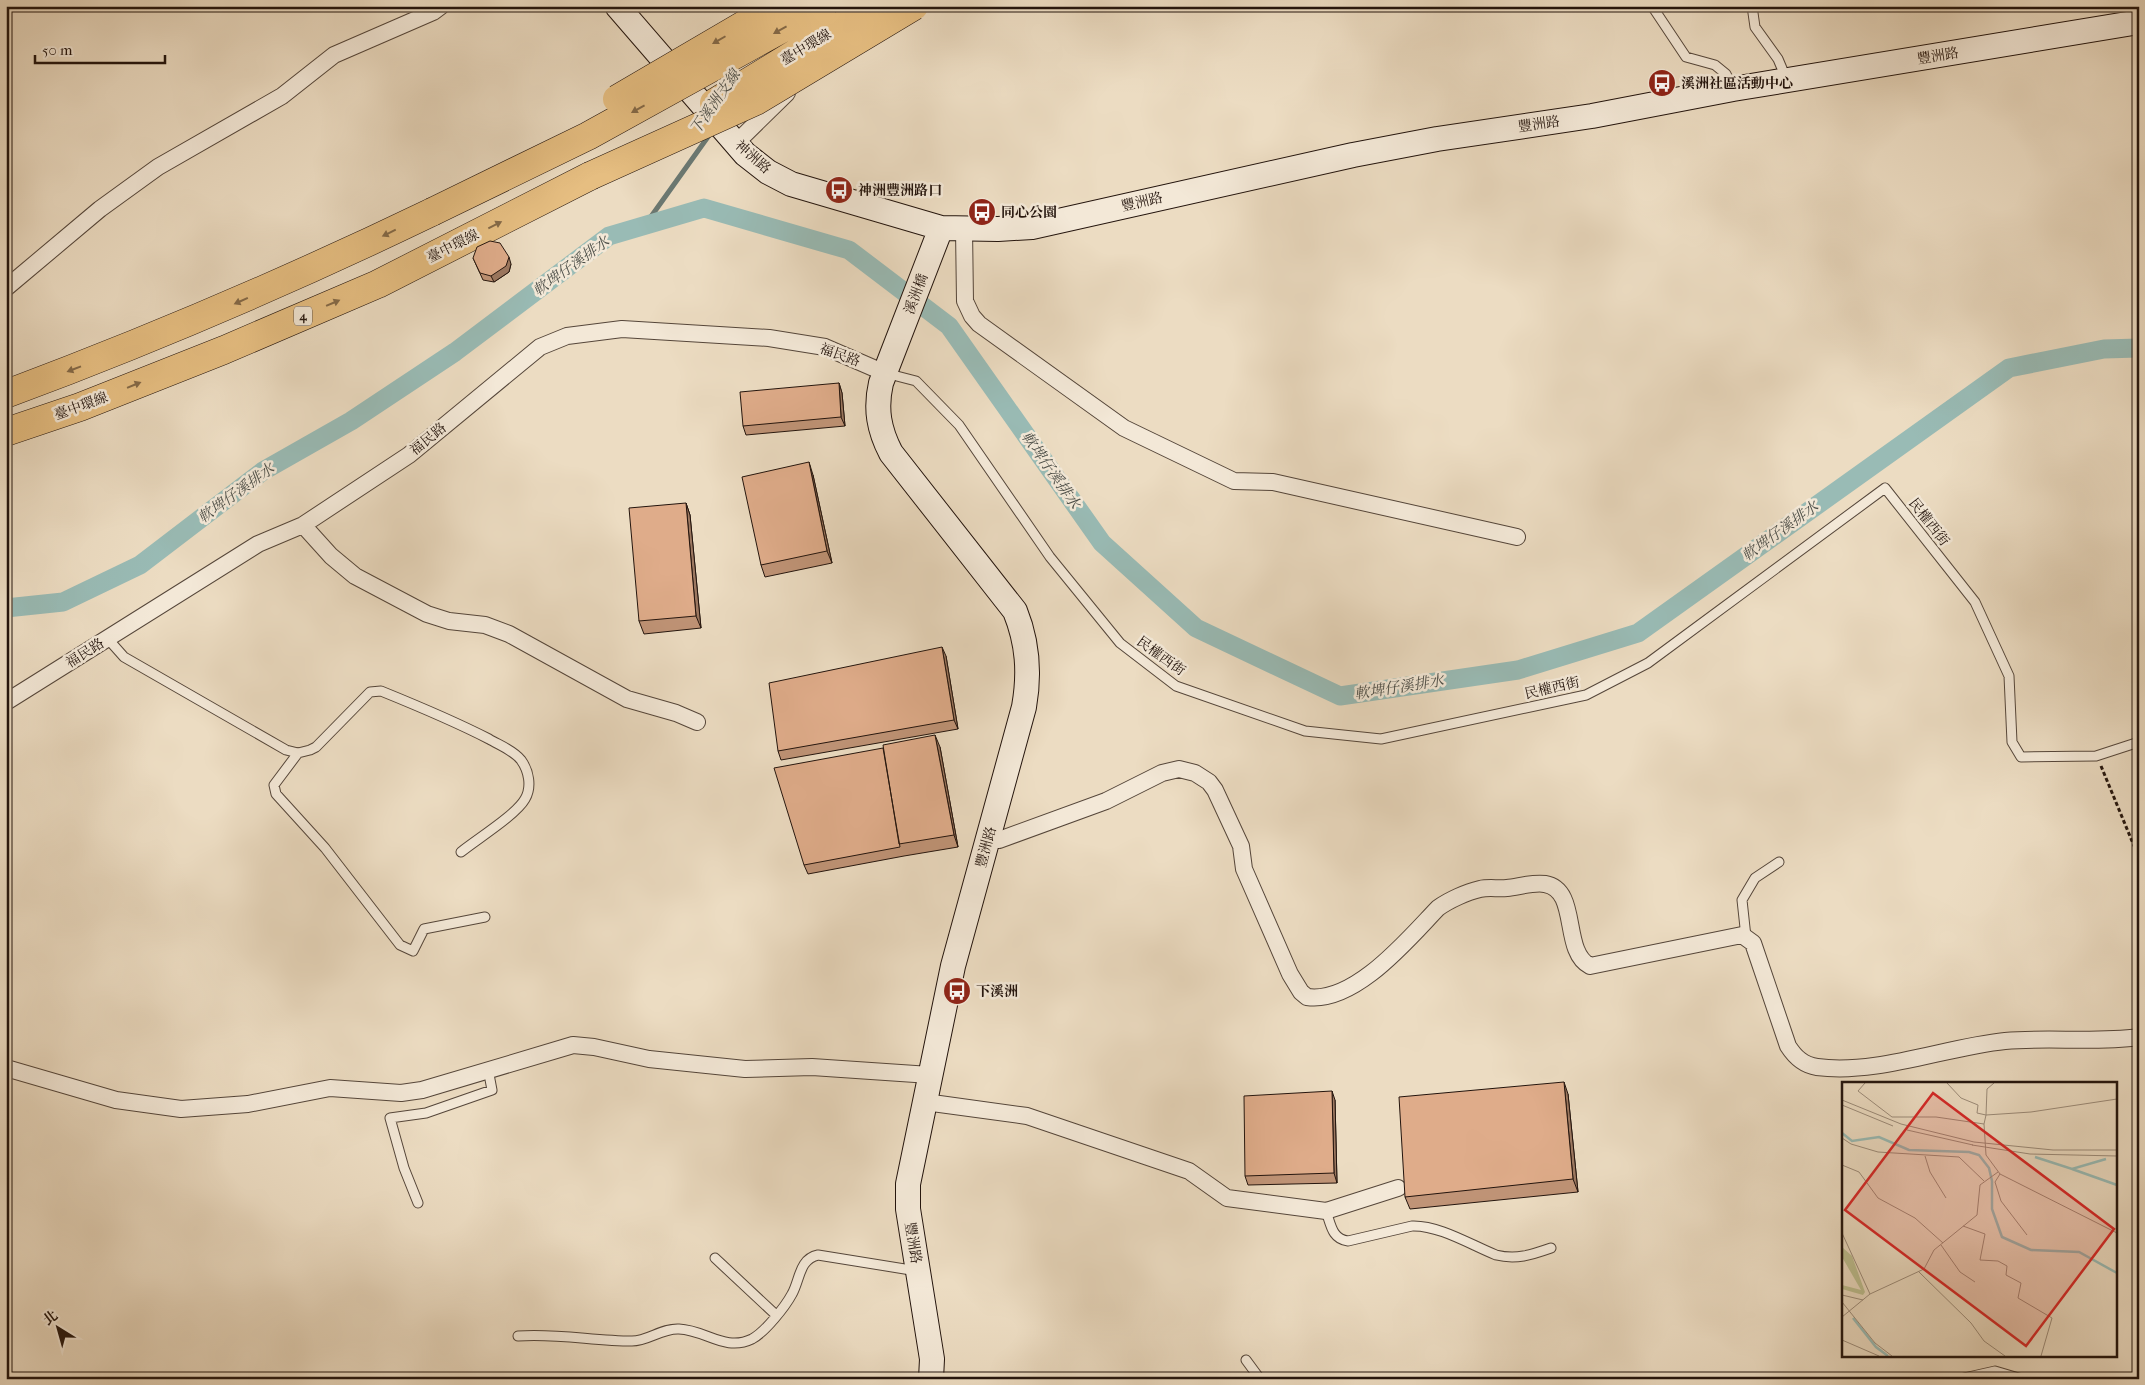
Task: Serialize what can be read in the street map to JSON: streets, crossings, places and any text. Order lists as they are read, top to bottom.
{
  "streets": {
    "highway": ["臺中環線", "4"],
    "street": [
      "豐洲路",
      "神洲路",
      "溪洲橋",
      "福民路"
    ],
    "lane": ["民權西街"]
  },
  "crossings": [
    ["豐洲路", "神洲路"],
    ["豐洲路", "溪洲橋"],
    ["豐洲路", "福民路"],
    ["豐洲路", "民權西街"],
    ["神洲路", "溪洲橋"],
    ["溪洲橋", "福民路"],
    ["溪洲橋", "民權西街"],
    ["福民路", "民權西街"]
  ],
  "water": ["下溪洲支線", "軟埤仔溪排水"],
  "places": {
    "bus stop": [
      "溪洲社區活動中心",
      "神洲豐洲路口",
      "同心公園",
      "下溪洲"
    ]
  },
  "scale_bar": "50 m",
  "north": "top left"
}
